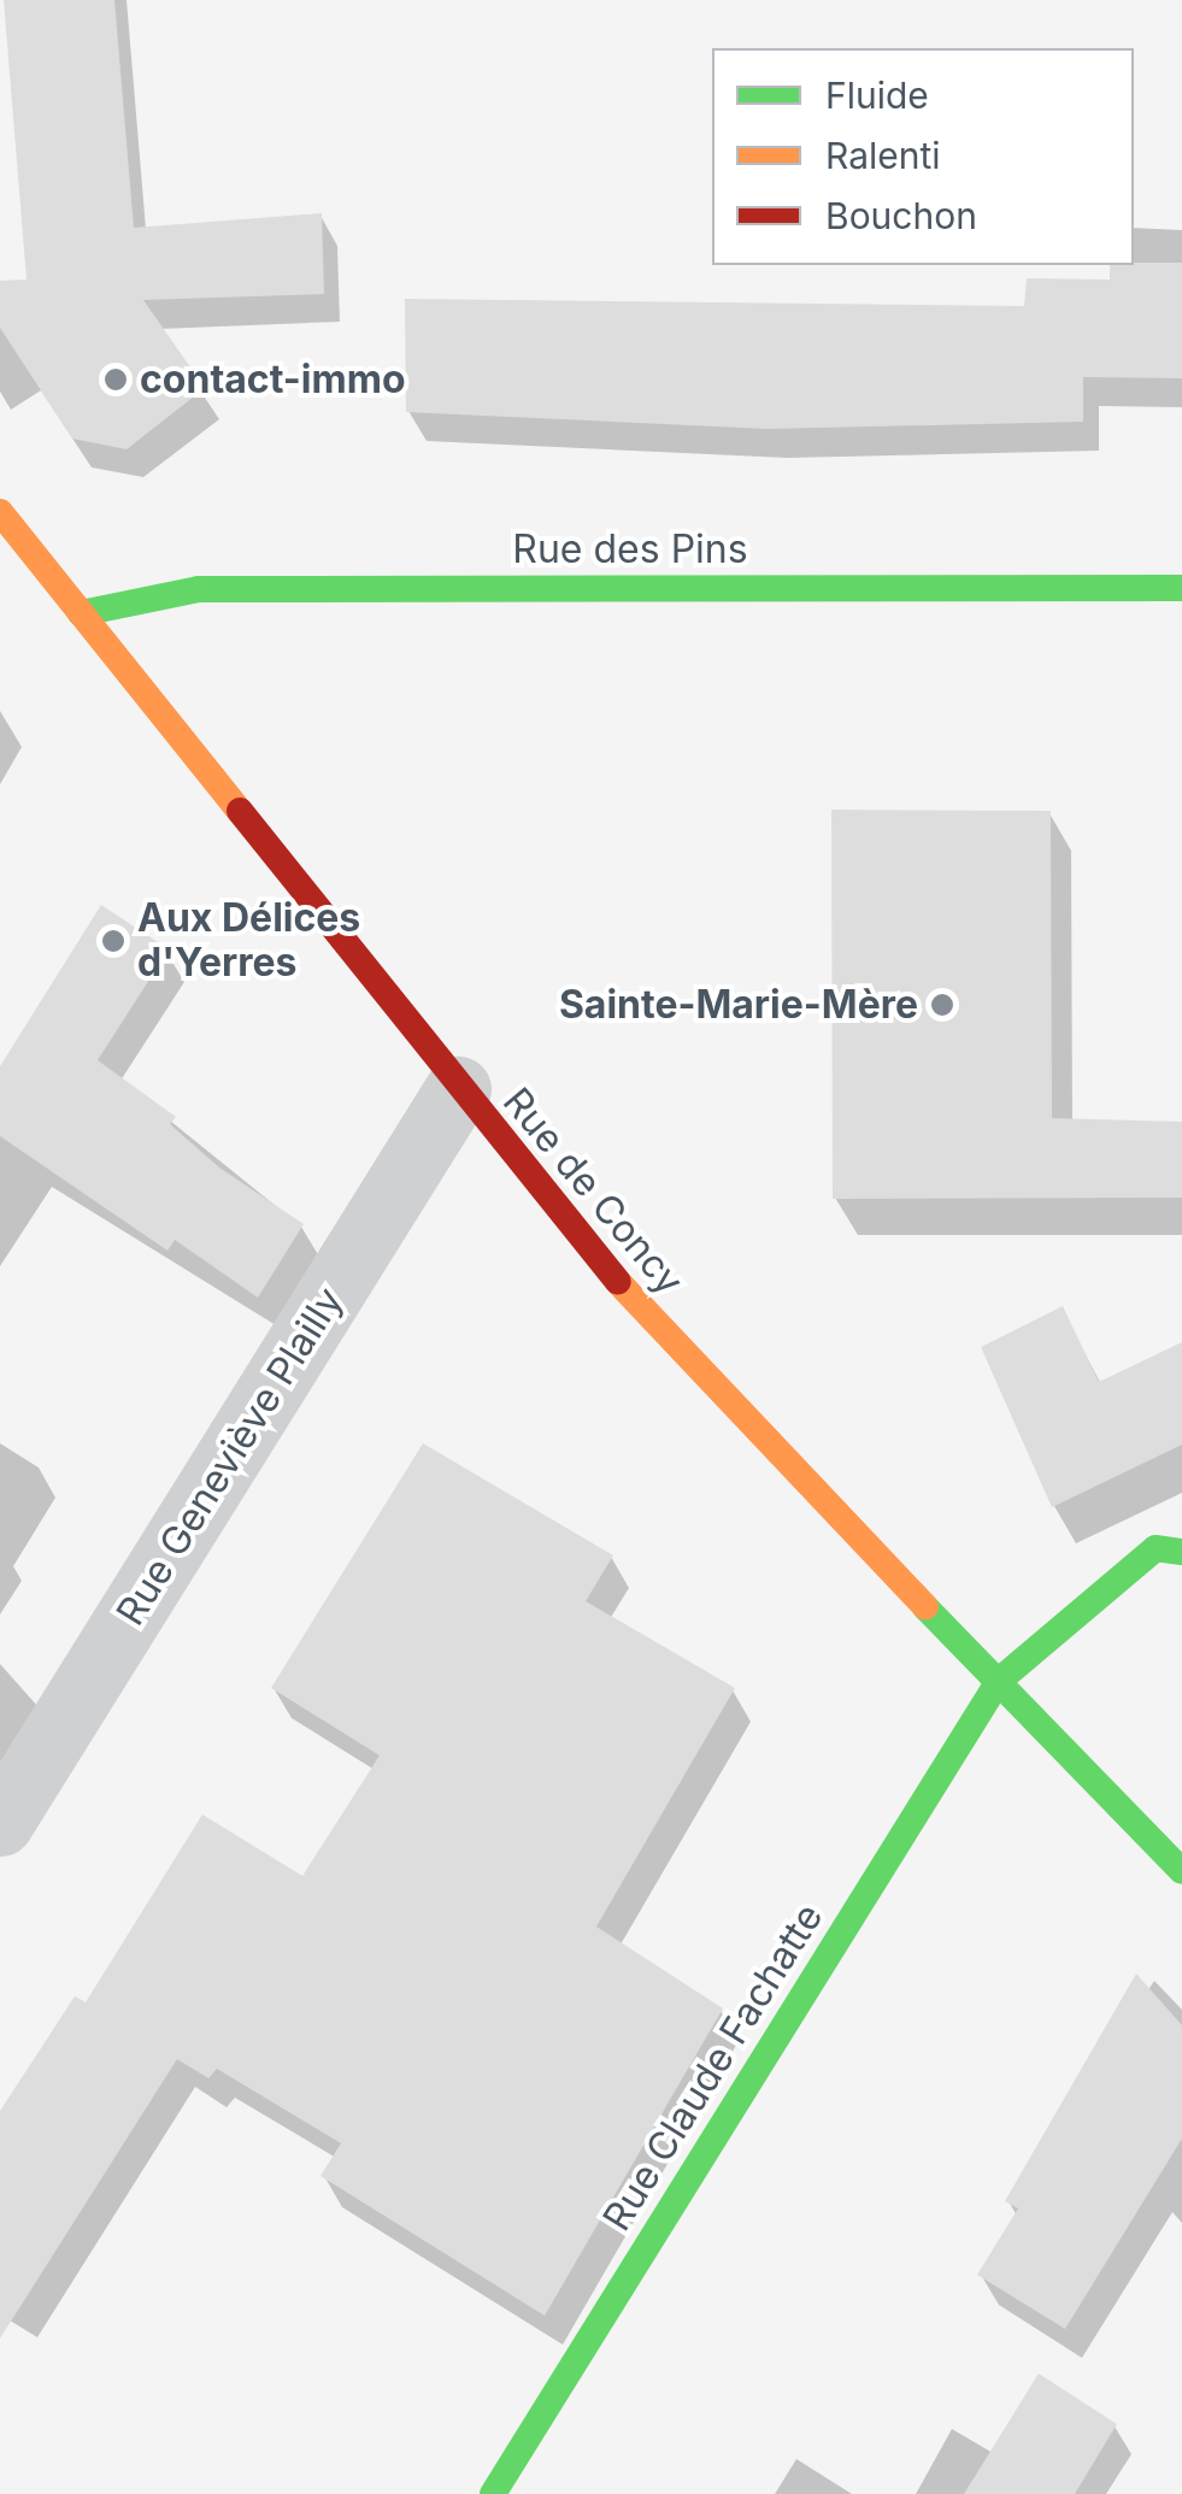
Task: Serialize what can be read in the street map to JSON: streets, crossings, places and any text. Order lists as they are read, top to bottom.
{
  "streets": {
    "street": [
      "Rue des Pins",
      "Rue de Concy",
      "Rue Geneviève Plailly",
      "Rue Claude Fachatte"
    ]
  },
  "crossings": [
    ["Rue des Pins", "Rue de Concy"],
    ["Rue de Concy", "Rue Geneviève Plailly"],
    ["Rue de Concy", "Rue Claude Fachatte"]
  ],
  "places": ["contact-immo", "Aux Délices d'Yerres", "Sainte-Marie-Mère"],
  "legend": ["Fluide", "Ralenti", "Bouchon"]
}
